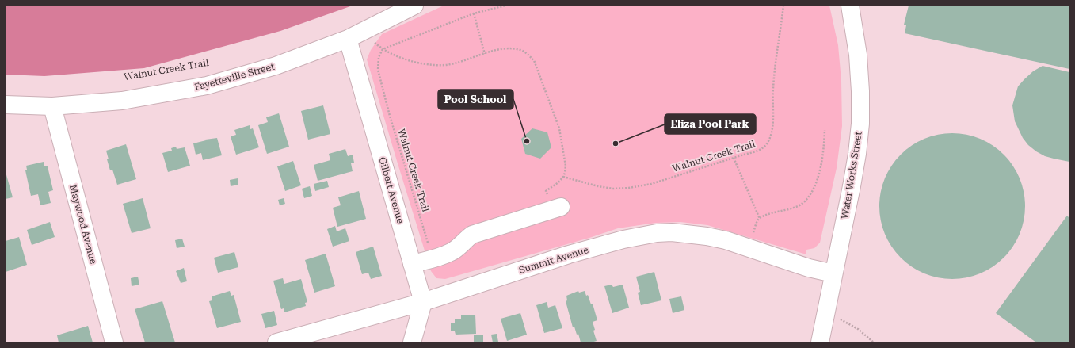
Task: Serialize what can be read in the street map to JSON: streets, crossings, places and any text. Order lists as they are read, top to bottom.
{
  "streets": {
    "street": [
      "Fayetteville Street",
      "Water Works Street",
      "Gilbert Avenue",
      "Maywood Avenue",
      "Summit Avenue"
    ],
    "path": ["Walnut Creek Trail"]
  },
  "crossings": [
    ["Fayetteville Street", "Gilbert Avenue"],
    ["Fayetteville Street", "Maywood Avenue"],
    ["Water Works Street", "Summit Avenue"],
    ["Gilbert Avenue", "Summit Avenue"]
  ],
  "places": ["Pool School", "Eliza Pool Park"]
}
